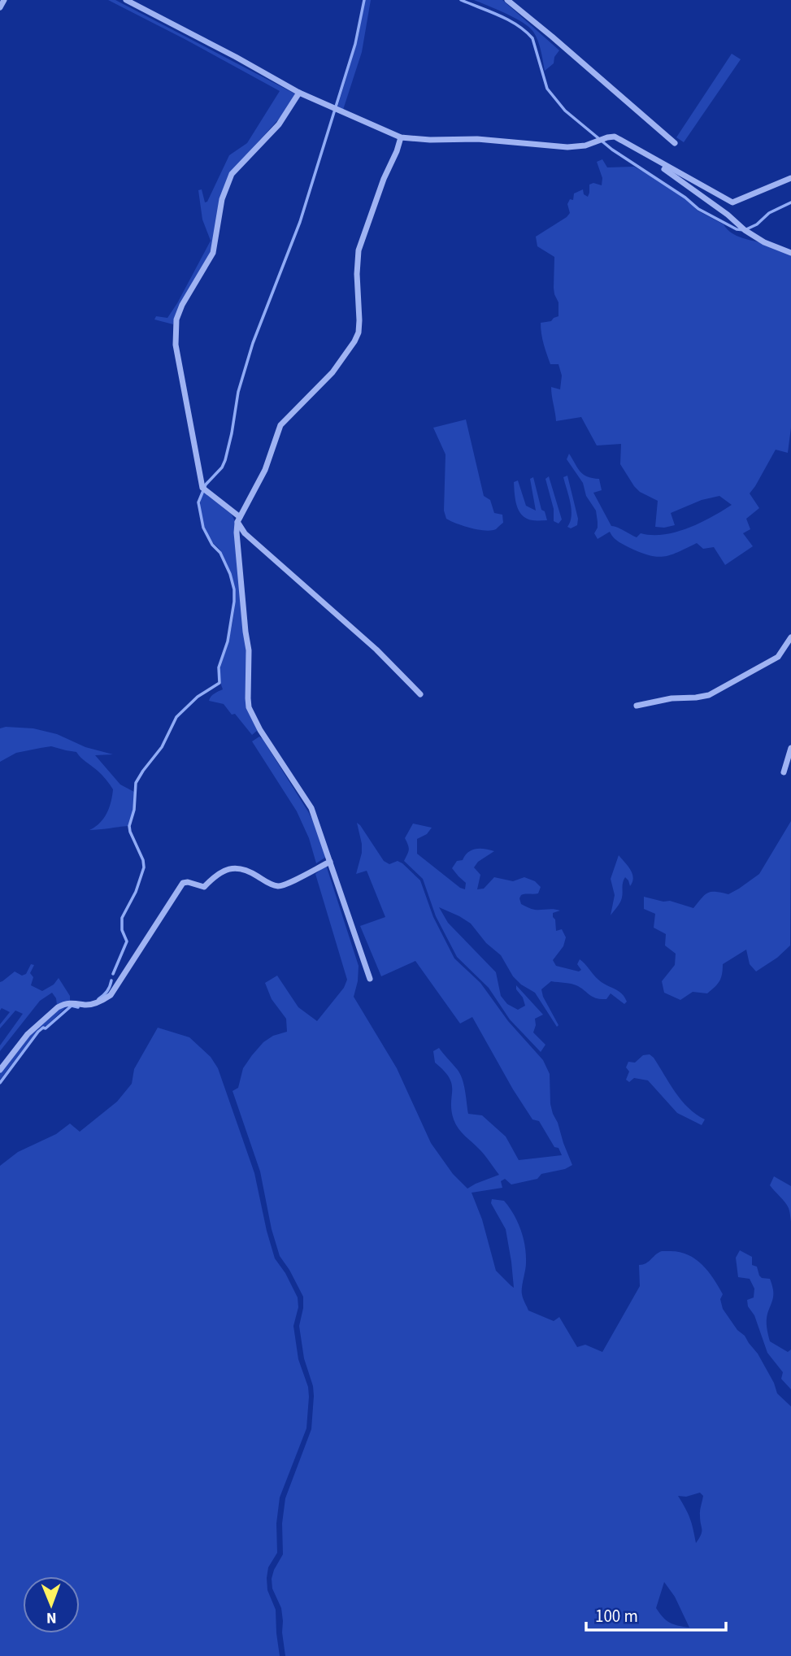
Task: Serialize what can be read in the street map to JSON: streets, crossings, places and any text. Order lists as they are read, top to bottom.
{
  "scale_bar": "100 m",
  "north": "bottom"
}
